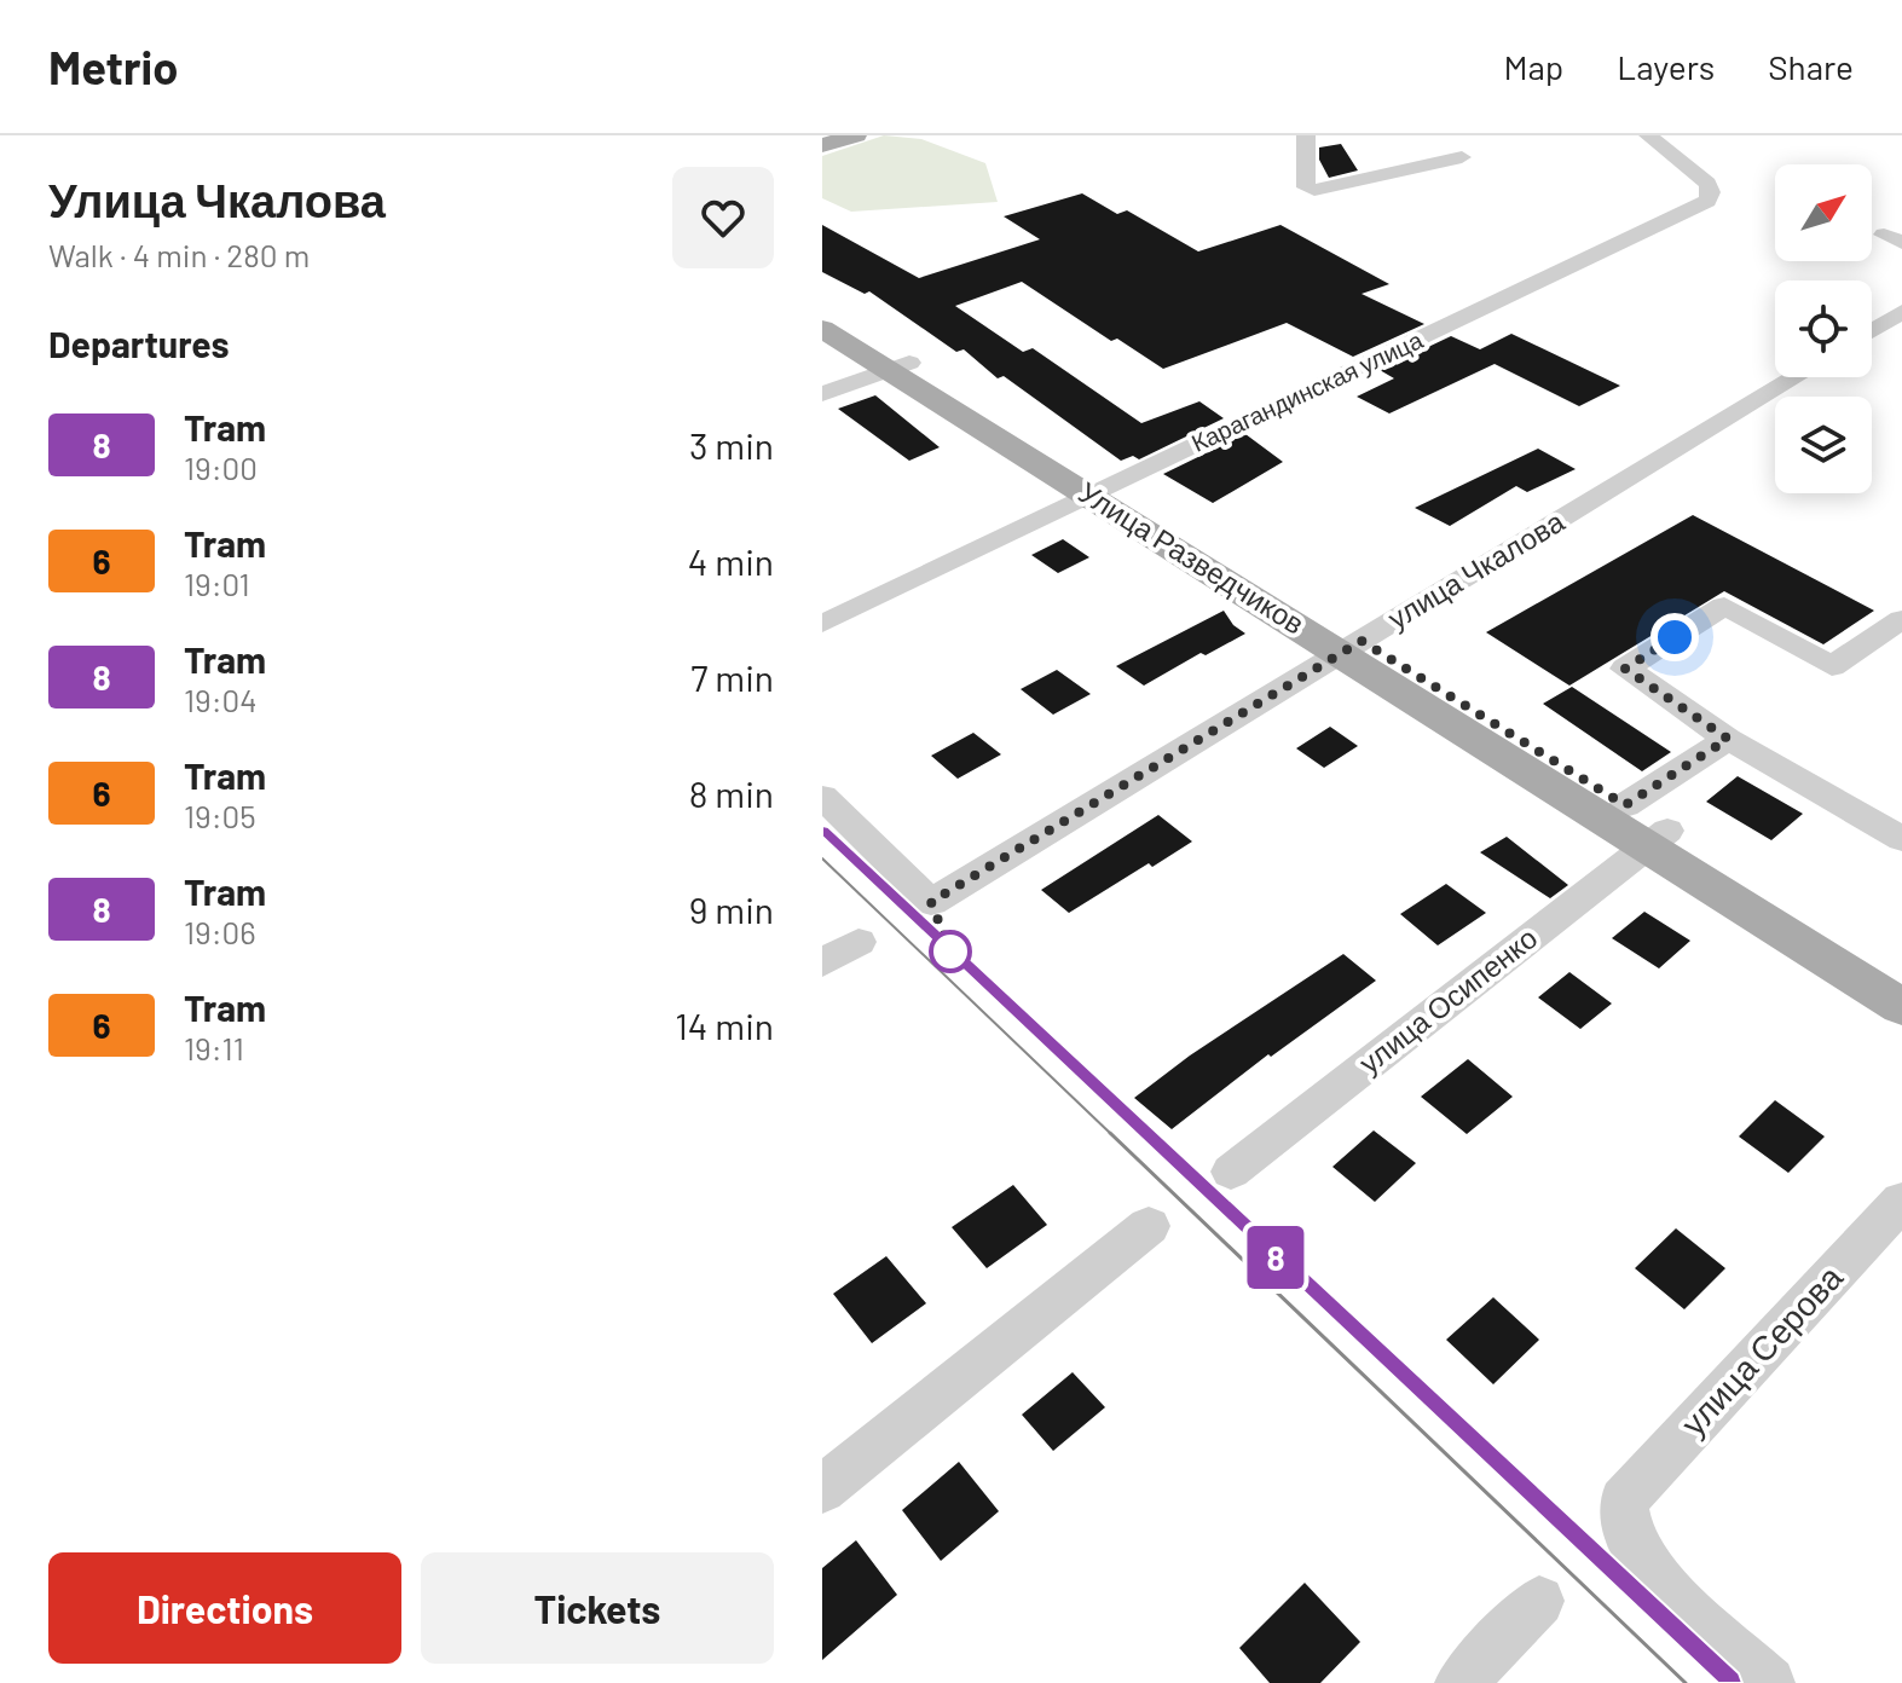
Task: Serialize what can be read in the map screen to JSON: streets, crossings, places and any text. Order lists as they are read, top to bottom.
{
  "streets": {
    "main road": ["Улица Разведчиков"],
    "street": [
      "Карагандинская улица",
      "улица Чкалова",
      "улица Осипенко",
      "улица Серова"
    ]
  },
  "crossings": [
    ["Карагандинская улица", "Улица Разведчиков"],
    ["Улица Разведчиков", "улица Чкалова"],
    ["Улица Разведчиков", "улица Осипенко"]
  ],
  "lines": ["tram line 8"],
  "north": "top right",
  "page": {
    "header": "Metrio",
    "nav": ["Map", "Layers", "Share"],
    "heading": [
      ["Улица Чкалова", "Walk · 4 min · 280 m"],
      "Departures"
    ],
    "on_map": "8",
    "list": [
      {
        "mark": "8",
        "name": "Tram",
        "note": "19:00",
        "value": "3 min"
      },
      {
        "mark": "6",
        "name": "Tram",
        "note": "19:01",
        "value": "4 min"
      },
      {
        "mark": "8",
        "name": "Tram",
        "note": "19:04",
        "value": "7 min"
      },
      {
        "mark": "6",
        "name": "Tram",
        "note": "19:05",
        "value": "8 min"
      },
      {
        "mark": "8",
        "name": "Tram",
        "note": "19:06",
        "value": "9 min"
      },
      {
        "mark": "6",
        "name": "Tram",
        "note": "19:11",
        "value": "14 min"
      }
    ],
    "buttons": ["Directions", "Tickets"]
  }
}
